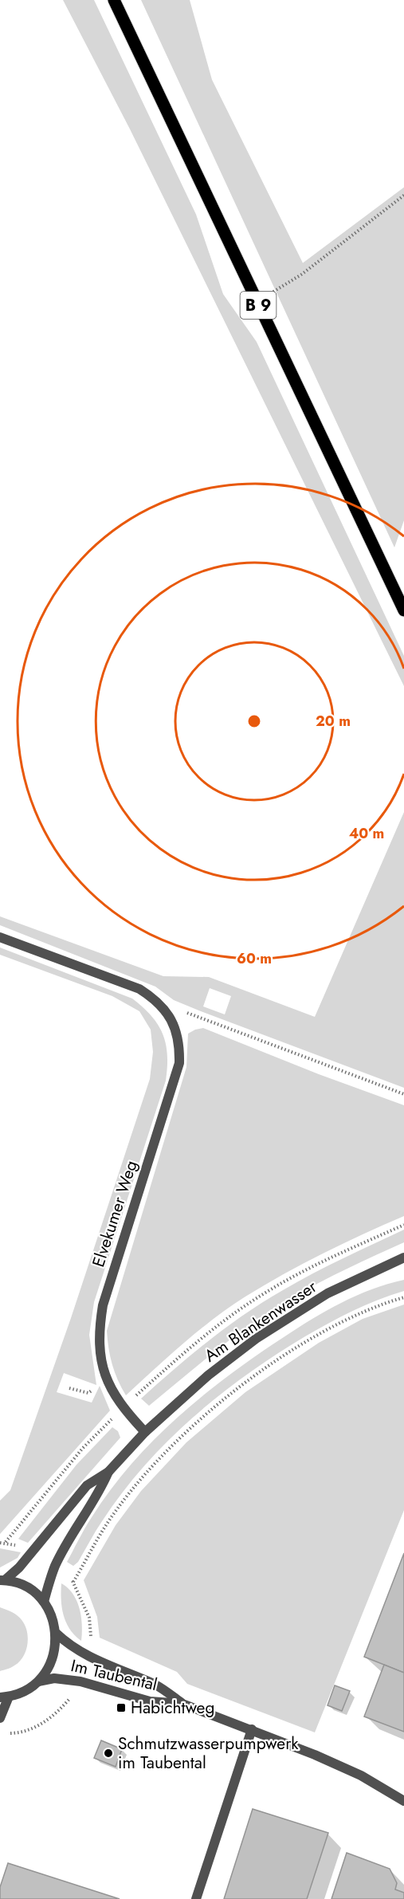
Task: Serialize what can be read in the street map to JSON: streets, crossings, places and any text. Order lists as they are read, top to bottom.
{
  "streets": {
    "main road": ["B 9"],
    "street": ["Elvekumer Weg", "Am Blankenwasser", "Im Taubental"]
  },
  "crossings": [
    ["Elvekumer Weg", "Am Blankenwasser"]
  ],
  "places": {
    "transit": ["Habichtweg"],
    "other": ["Schmutzwasserpumpwerk im Taubental"]
  },
  "rings": ["20 m", "40 m", "60 m"]
}
